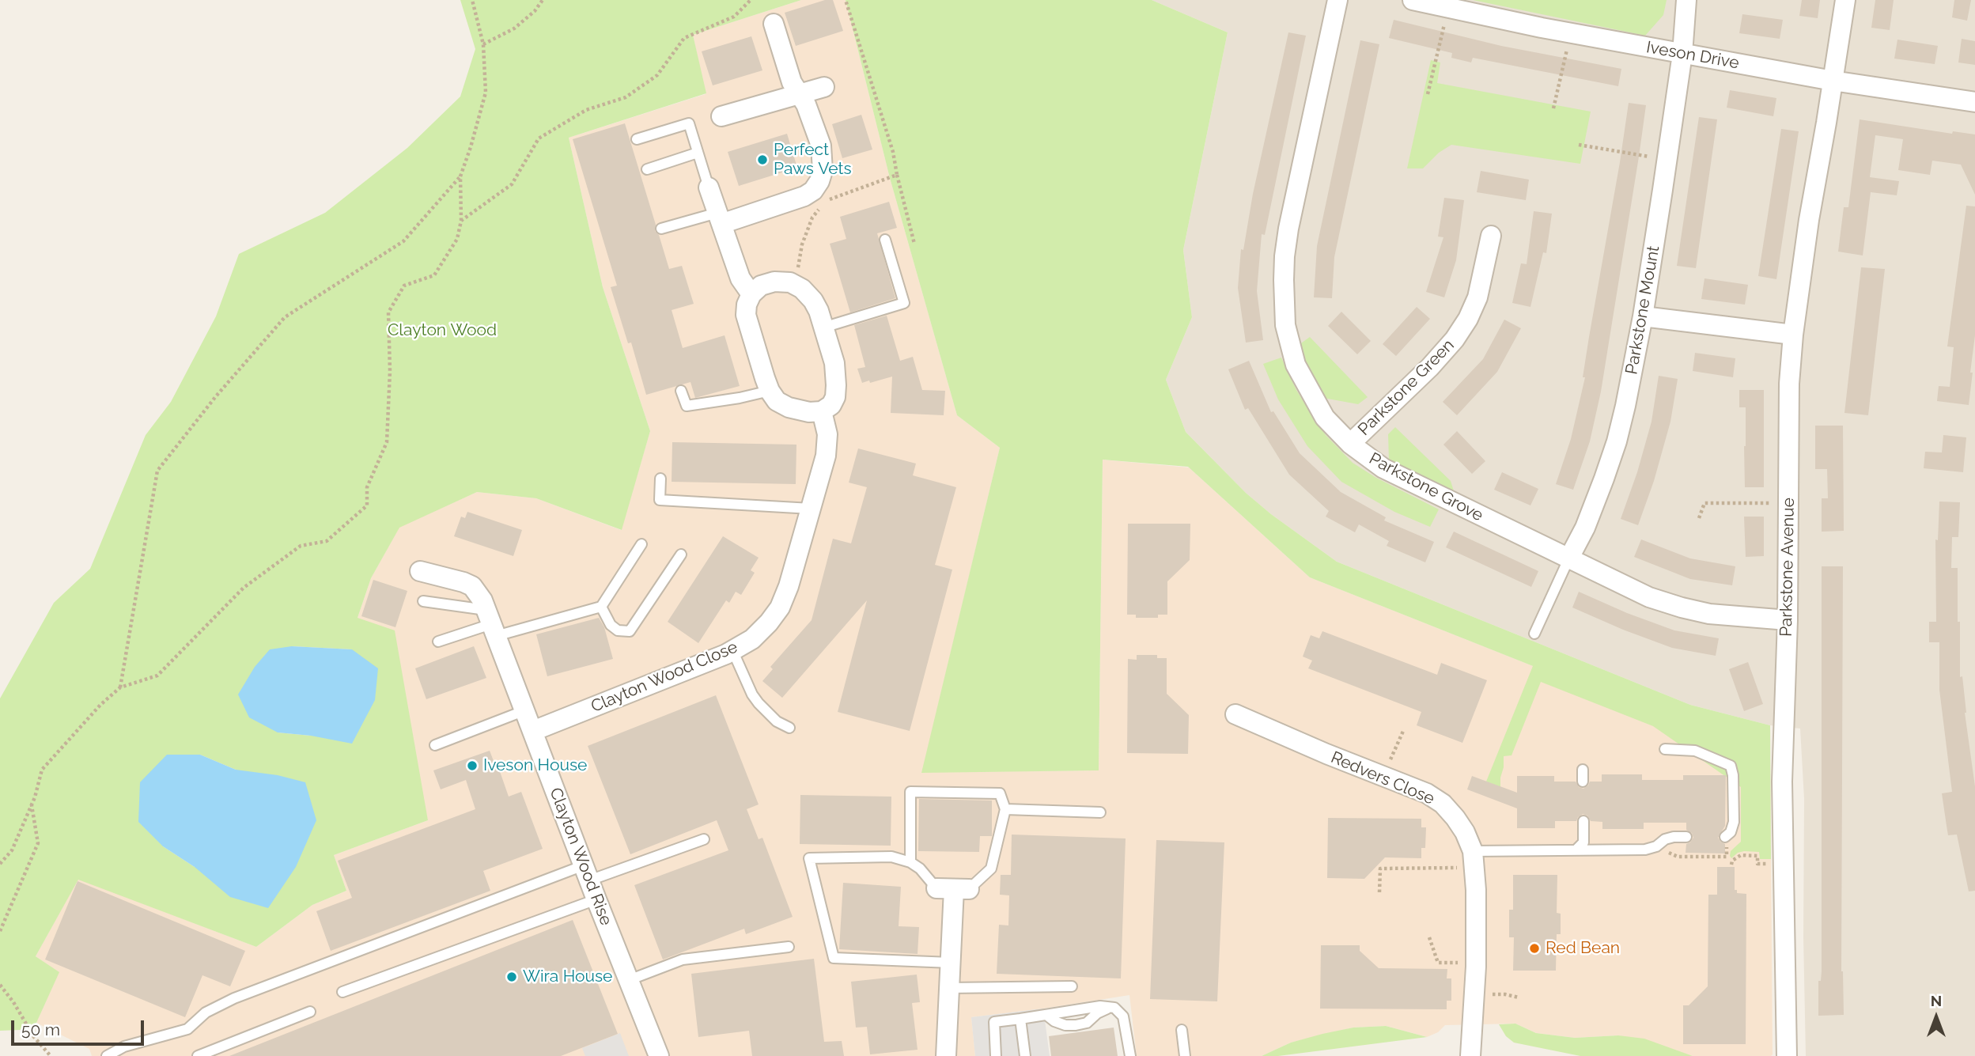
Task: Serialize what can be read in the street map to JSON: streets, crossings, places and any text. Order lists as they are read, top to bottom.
{
  "streets": {
    "street": [
      "Iveson Drive",
      "Parkstone Mount",
      "Parkstone Green",
      "Parkstone Grove",
      "Parkstone Avenue",
      "Clayton Wood Close",
      "Redvers Close",
      "Clayton Wood Rise"
    ]
  },
  "crossings": [
    ["Iveson Drive", "Parkstone Mount"],
    ["Iveson Drive", "Parkstone Avenue"],
    ["Parkstone Mount", "Parkstone Grove"],
    ["Parkstone Green", "Parkstone Grove"],
    ["Parkstone Grove", "Parkstone Avenue"],
    ["Clayton Wood Close", "Clayton Wood Rise"]
  ],
  "parks": ["Clayton Wood"],
  "places": [
    "Perfect Paws Vets",
    "Iveson House",
    "Red Bean",
    "Wira House"
  ],
  "scale_bar": "50 m",
  "north": "top"
}
